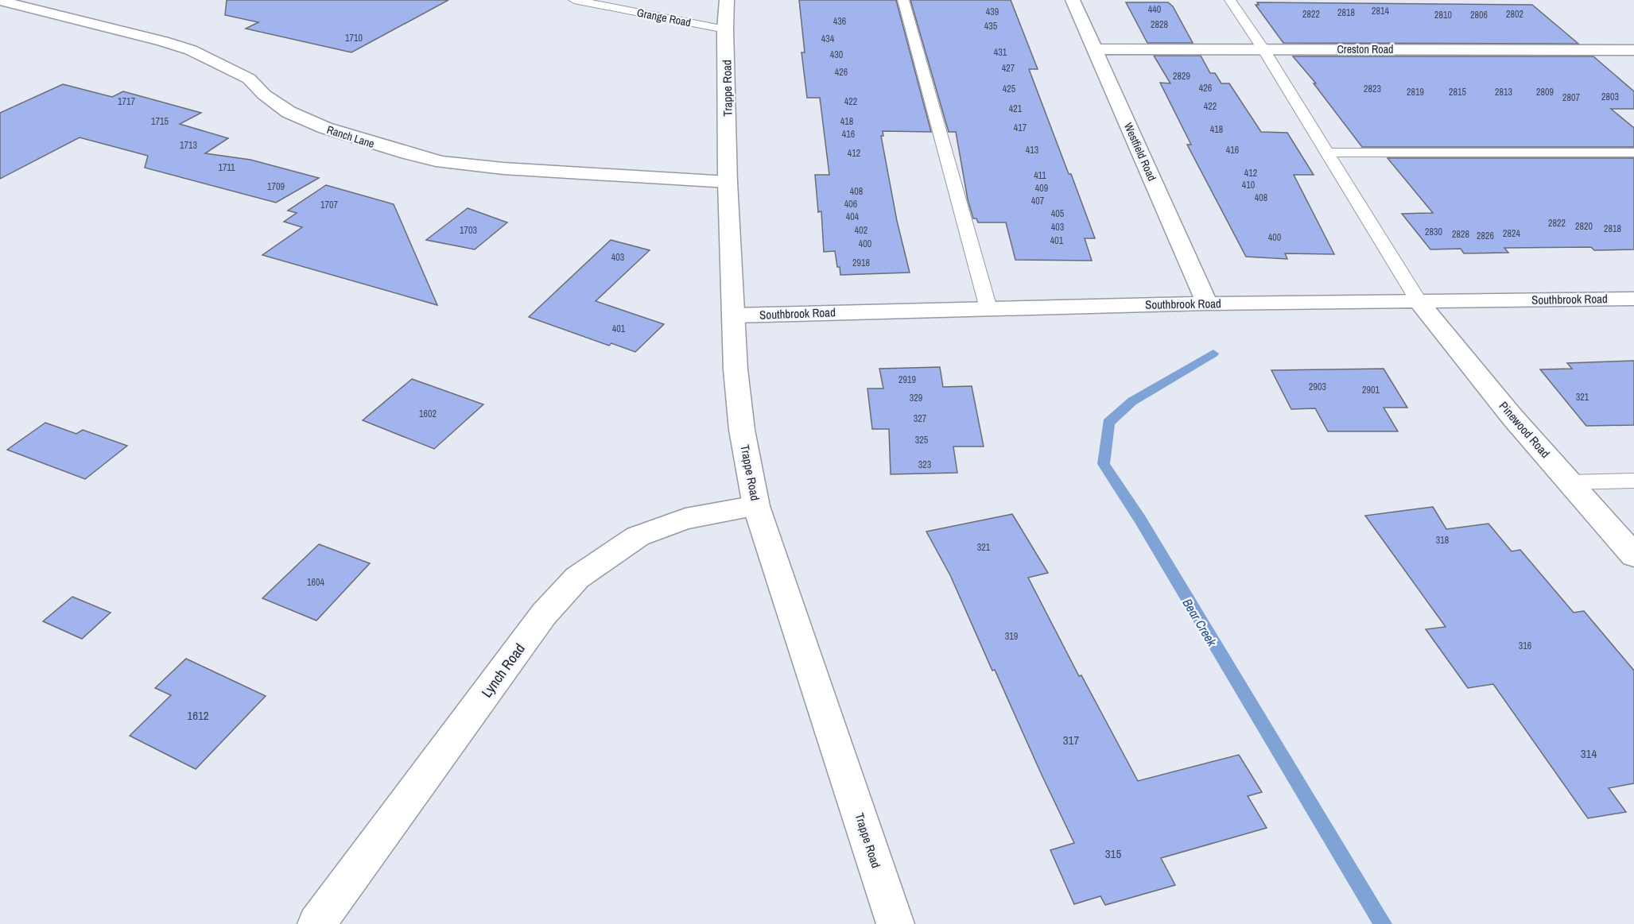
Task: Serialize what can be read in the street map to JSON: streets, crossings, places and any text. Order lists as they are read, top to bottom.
{
  "streets": {
    "street": [
      "Creston Road",
      "Trappe Road",
      "Ranch Lane",
      "Westfield Road",
      "Southbrook Road",
      "Pinewood Road",
      "Lynch Road"
    ],
    "lane": ["Grange Road"]
  },
  "crossings": [
    ["Grange Road", "Trappe Road"],
    ["Creston Road", "Westfield Road"],
    ["Trappe Road", "Ranch Lane"],
    ["Trappe Road", "Southbrook Road"],
    ["Trappe Road", "Lynch Road"],
    ["Westfield Road", "Southbrook Road"],
    ["Southbrook Road", "Pinewood Road"]
  ],
  "water": ["Bear Creek"],
  "house_numbers": [
    "440",
    "2814",
    "439",
    "2818",
    "2822",
    "2802",
    "2810",
    "2806",
    "436",
    "2828",
    "435",
    "1710",
    "434",
    "431",
    "430",
    "427",
    "426",
    "2829",
    "426",
    "425",
    "2823",
    "2819",
    "2815",
    "2813",
    "2809",
    "2803",
    "2807",
    "1717",
    "422",
    "422",
    "421",
    "1715",
    "418",
    "417",
    "418",
    "416",
    "1713",
    "413",
    "416",
    "412",
    "1711",
    "412",
    "411",
    "410",
    "1709",
    "409",
    "408",
    "408",
    "407",
    "406",
    "1707",
    "405",
    "404",
    "2822",
    "2820",
    "403",
    "2818",
    "1703",
    "402",
    "2830",
    "2824",
    "2828",
    "2826",
    "400",
    "401",
    "400",
    "403",
    "2918",
    "401",
    "2919",
    "2903",
    "2901",
    "321",
    "329",
    "1602",
    "327",
    "325",
    "323",
    "318",
    "321",
    "1604",
    "319",
    "316",
    "1612",
    "317",
    "314",
    "315"
  ]
}
